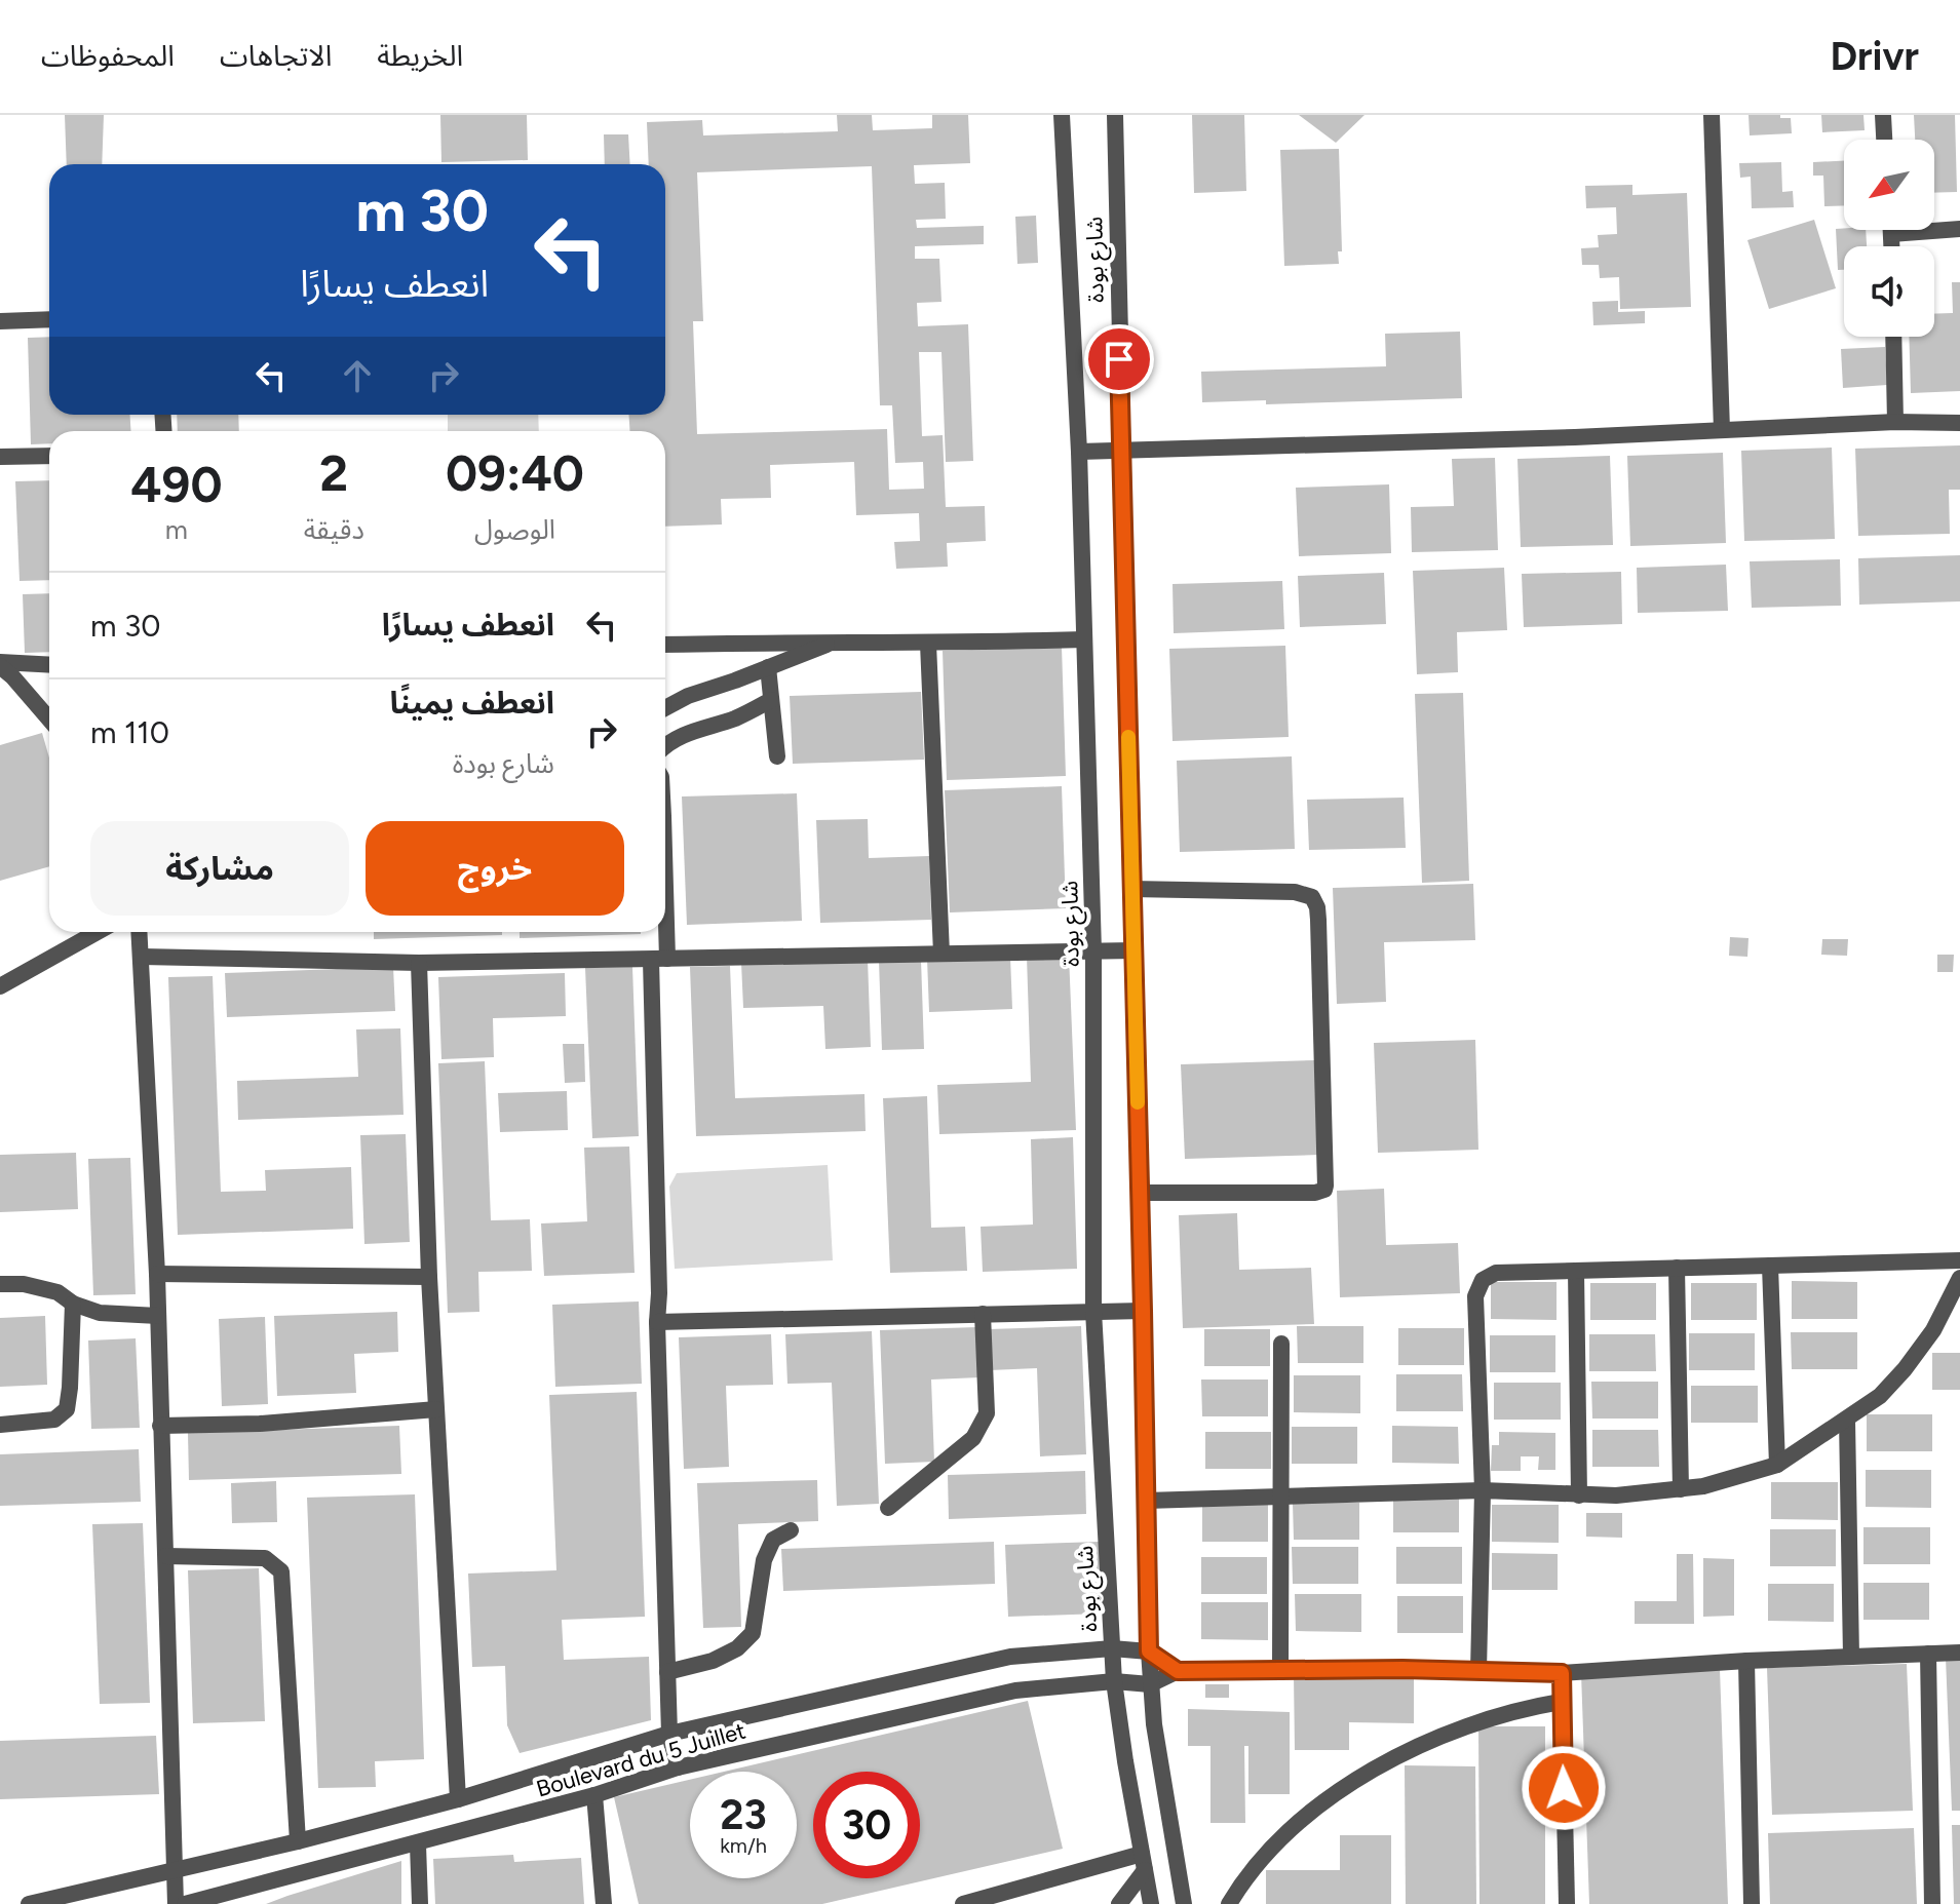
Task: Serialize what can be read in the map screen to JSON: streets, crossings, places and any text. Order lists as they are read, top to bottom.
{
  "streets": {
    "street": ["شارع بودة", "Boulevard du 5 Juillet"]
  },
  "crossings": [
    ["شارع بودة", "Boulevard du 5 Juillet"]
  ],
  "north": "bottom left",
  "page": {
    "header": "Drivr",
    "nav": ["الخريطة", "الاتجاهات", "المحفوظات"],
    "turn": ["30 m", "انعطف يسارًا"],
    "eta": [
      "09:40",
      "الوصول",
      "2",
      "دقيقة",
      "490",
      "m"
    ],
    "list": [
      {
        "name": "انعطف يسارًا",
        "value": "30 m"
      },
      {
        "name": "انعطف يمينًا",
        "note": "شارع بودة",
        "value": "110 m"
      }
    ],
    "buttons": ["خروج", "مشاركة"],
    "speed": "23 km/h",
    "limit": "30"
  }
}
